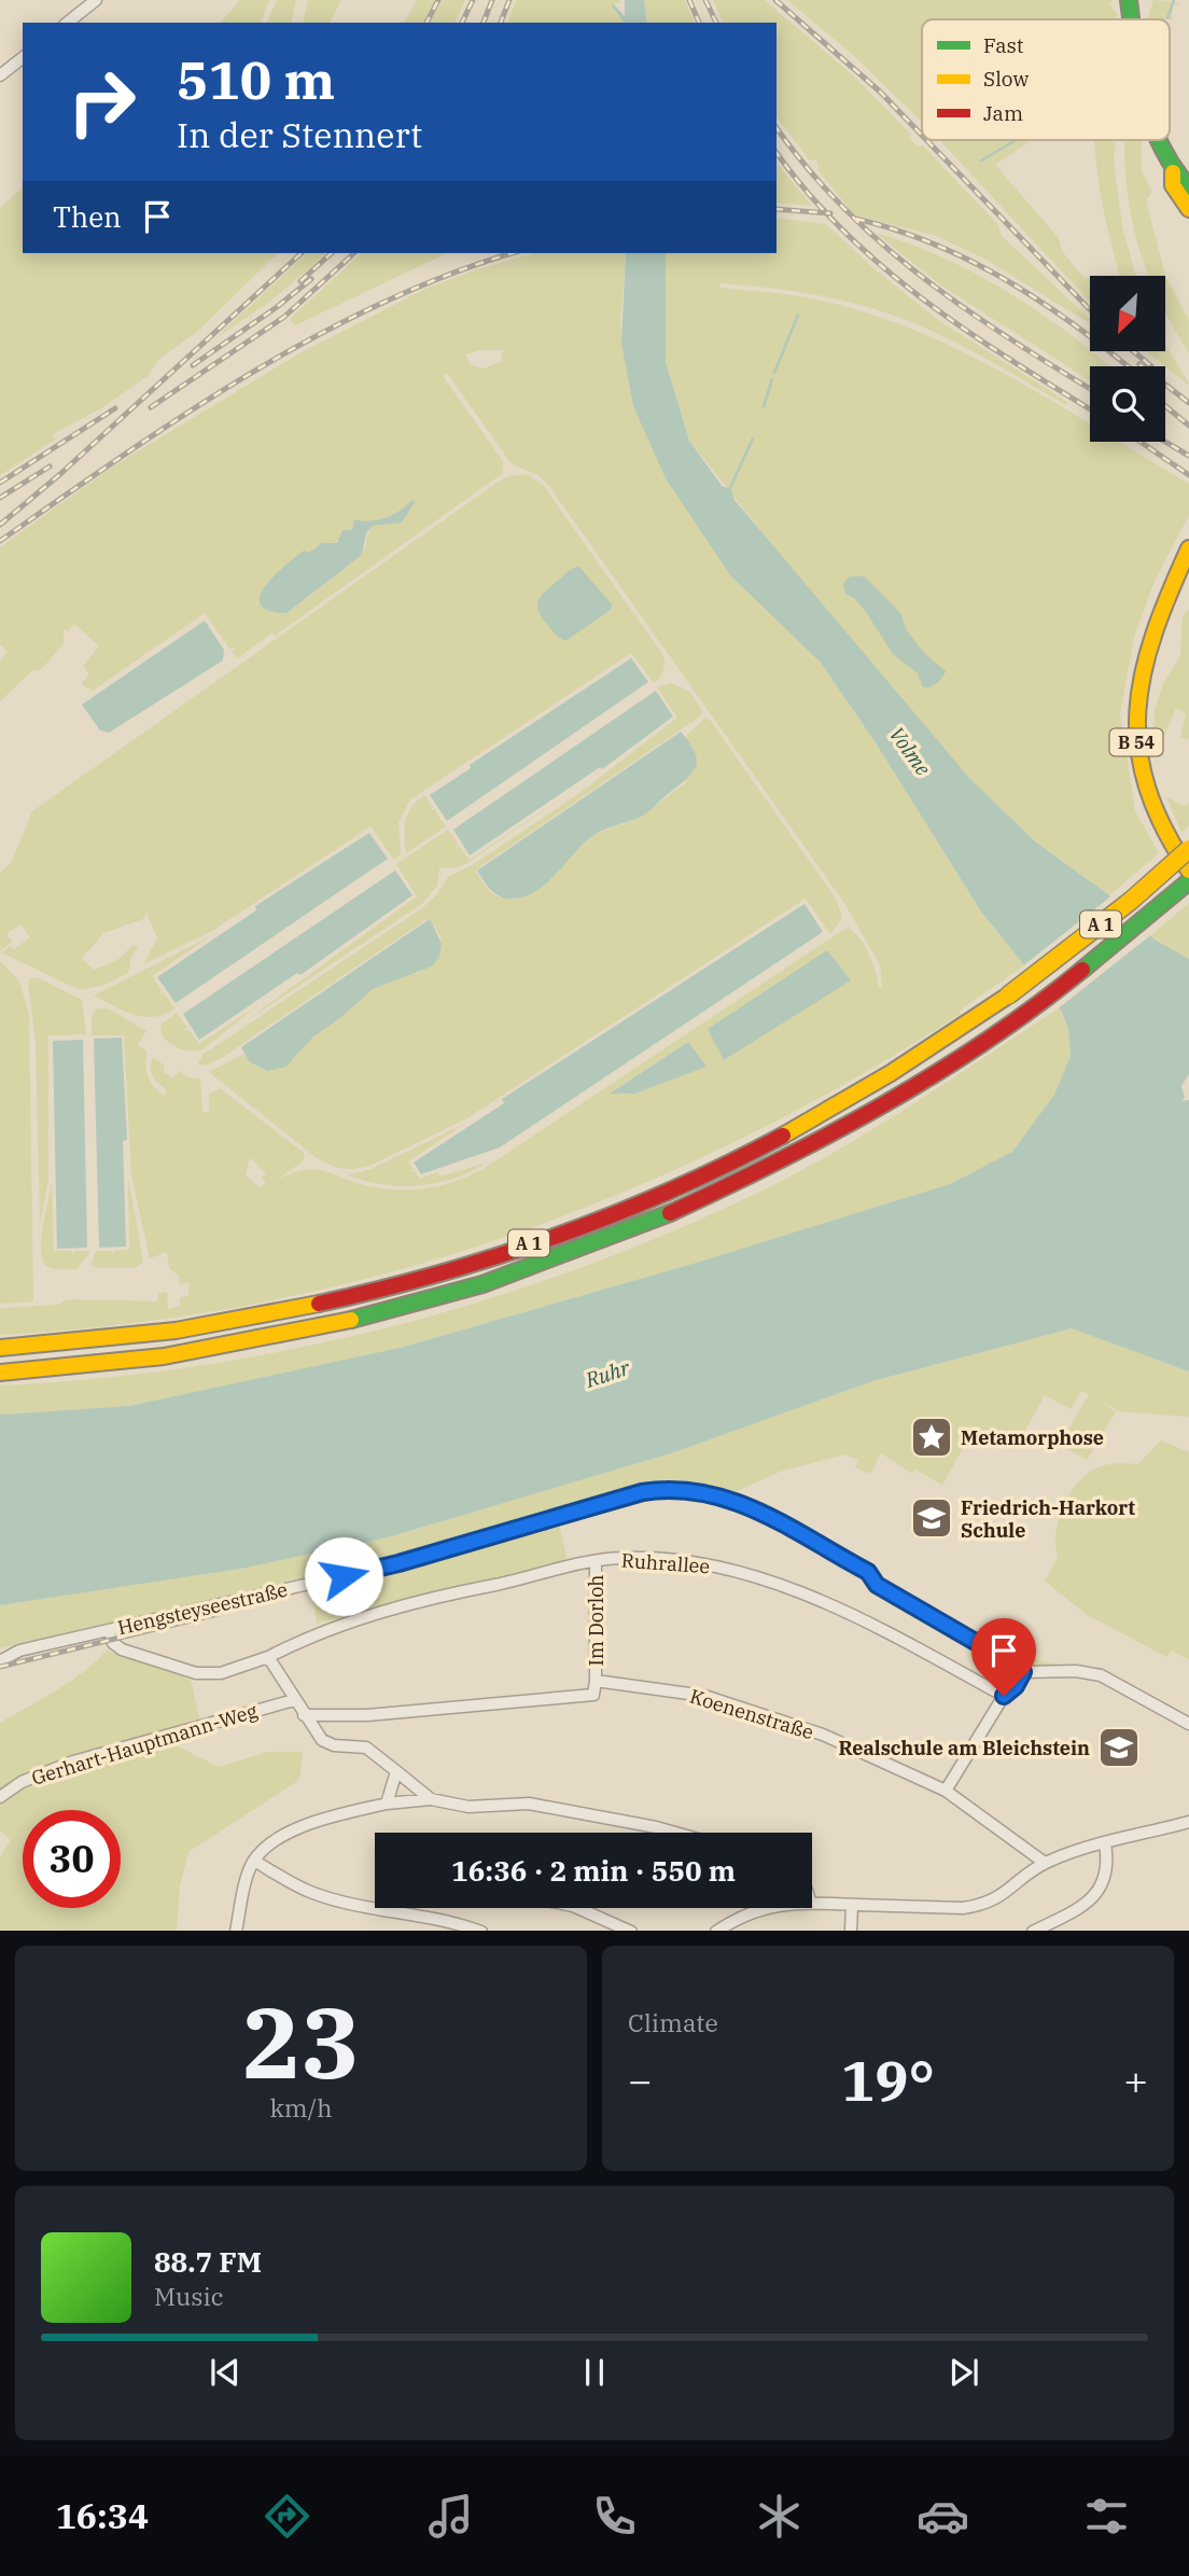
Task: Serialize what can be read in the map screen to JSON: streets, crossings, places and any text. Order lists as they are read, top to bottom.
{
  "streets": {
    "main road": ["B 54", "A 1"],
    "street": [
      "Ruhrallee",
      "Hengsteyseestraße",
      "Im Dorloh",
      "Koenenstraße",
      "Gerhart-Hauptmann-Weg"
    ]
  },
  "crossings": [
    ["Ruhrallee", "Im Dorloh"],
    ["Im Dorloh", "Koenenstraße"]
  ],
  "water": ["Volme", "Ruhr"],
  "places": {
    "place": ["Metamorphose"],
    "school or university": ["Friedrich-Harkort Schule", "Realschule am Bleichstein"]
  },
  "legend": ["Fast", "Slow", "Jam"],
  "north": "bottom left",
  "page": {
    "turn": ["510 m", "In der Stennert"],
    "then": "Then",
    "limit": "30",
    "trip": "16:36 · 2 min · 550 m",
    "tile": [
      ["23", "km/h"],
      "Climate"
    ],
    "heat": ["−", "19°", "+"],
    "song": ["88.7 FM", "Music"],
    "tabs": "16:34"
  }
}
